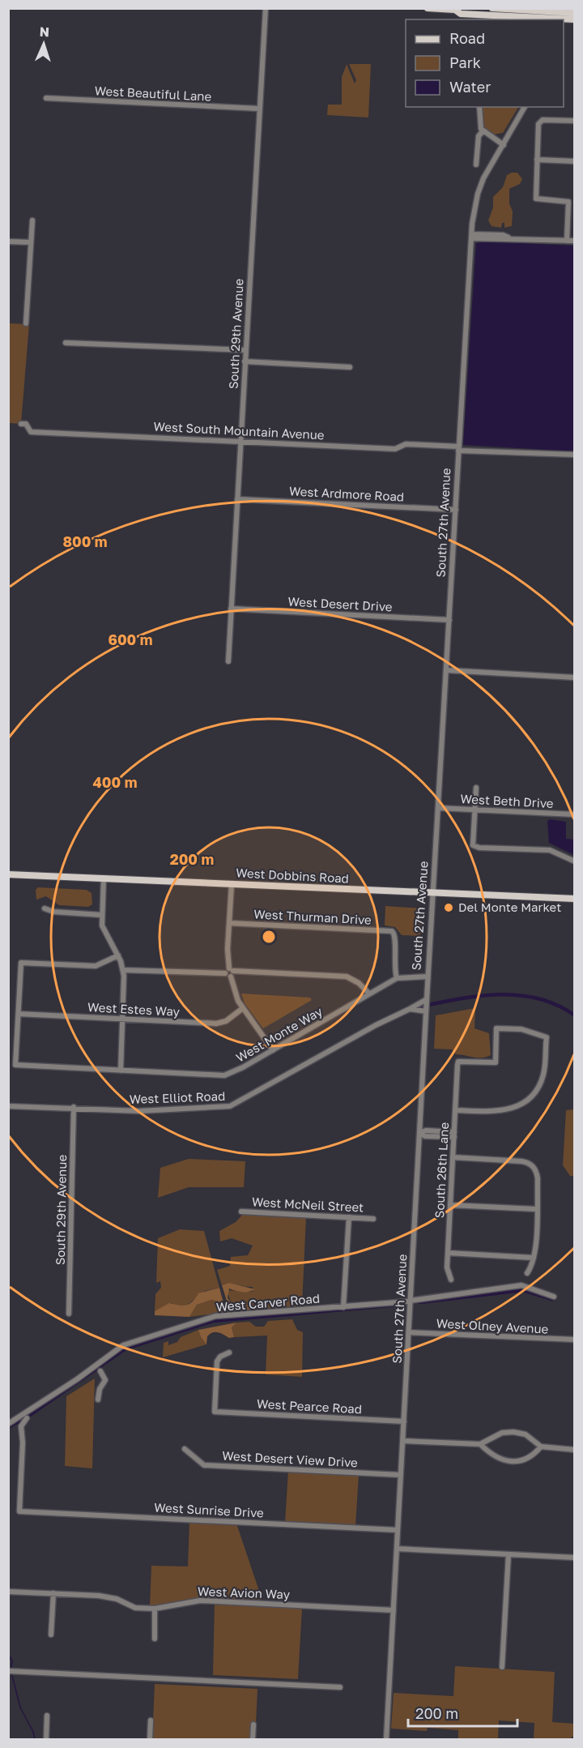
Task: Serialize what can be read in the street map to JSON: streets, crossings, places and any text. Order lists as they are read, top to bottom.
{
  "streets": {
    "main road": ["West Dobbins Road"],
    "street": [
      "West Beautiful Lane",
      "South 29th Avenue",
      "West South Mountain Avenue",
      "West Ardmore Road",
      "South 27th Avenue",
      "West Desert Drive",
      "West Beth Drive",
      "West Thurman Drive",
      "West Estes Way",
      "West Monte Way",
      "West Elliot Road",
      "South 26th Lane",
      "West McNeil Street",
      "West Carver Road",
      "West Olney Avenue",
      "West Pearce Road",
      "West Desert View Drive",
      "West Sunrise Drive",
      "West Avion Way"
    ]
  },
  "crossings": [
    ["West Beautiful Lane", "South 29th Avenue"],
    ["South 29th Avenue", "West South Mountain Avenue"],
    ["South 29th Avenue", "West Ardmore Road"],
    ["South 29th Avenue", "West Desert Drive"],
    ["South 29th Avenue", "West Elliot Road"],
    ["West South Mountain Avenue", "South 27th Avenue"],
    ["West Ardmore Road", "South 27th Avenue"],
    ["South 27th Avenue", "West Desert Drive"],
    ["South 27th Avenue", "West Beth Drive"],
    ["South 27th Avenue", "West Dobbins Road"],
    ["South 27th Avenue", "West Monte Way"],
    ["South 27th Avenue", "West Elliot Road"],
    ["South 27th Avenue", "West Carver Road"],
    ["South 27th Avenue", "West Olney Avenue"],
    ["South 27th Avenue", "West Pearce Road"],
    ["South 27th Avenue", "West Desert View Drive"],
    ["South 27th Avenue", "West Sunrise Drive"],
    ["South 27th Avenue", "West Avion Way"],
    ["West Thurman Drive", "West Monte Way"],
    ["West Estes Way", "West Monte Way"]
  ],
  "places": ["Del Monte Market"],
  "legend": ["Road", "Park", "Water"],
  "scale_bar": "200 m",
  "north": "top",
  "rings": [
    "800 m",
    "600 m",
    "400 m",
    "200 m"
  ]
}
